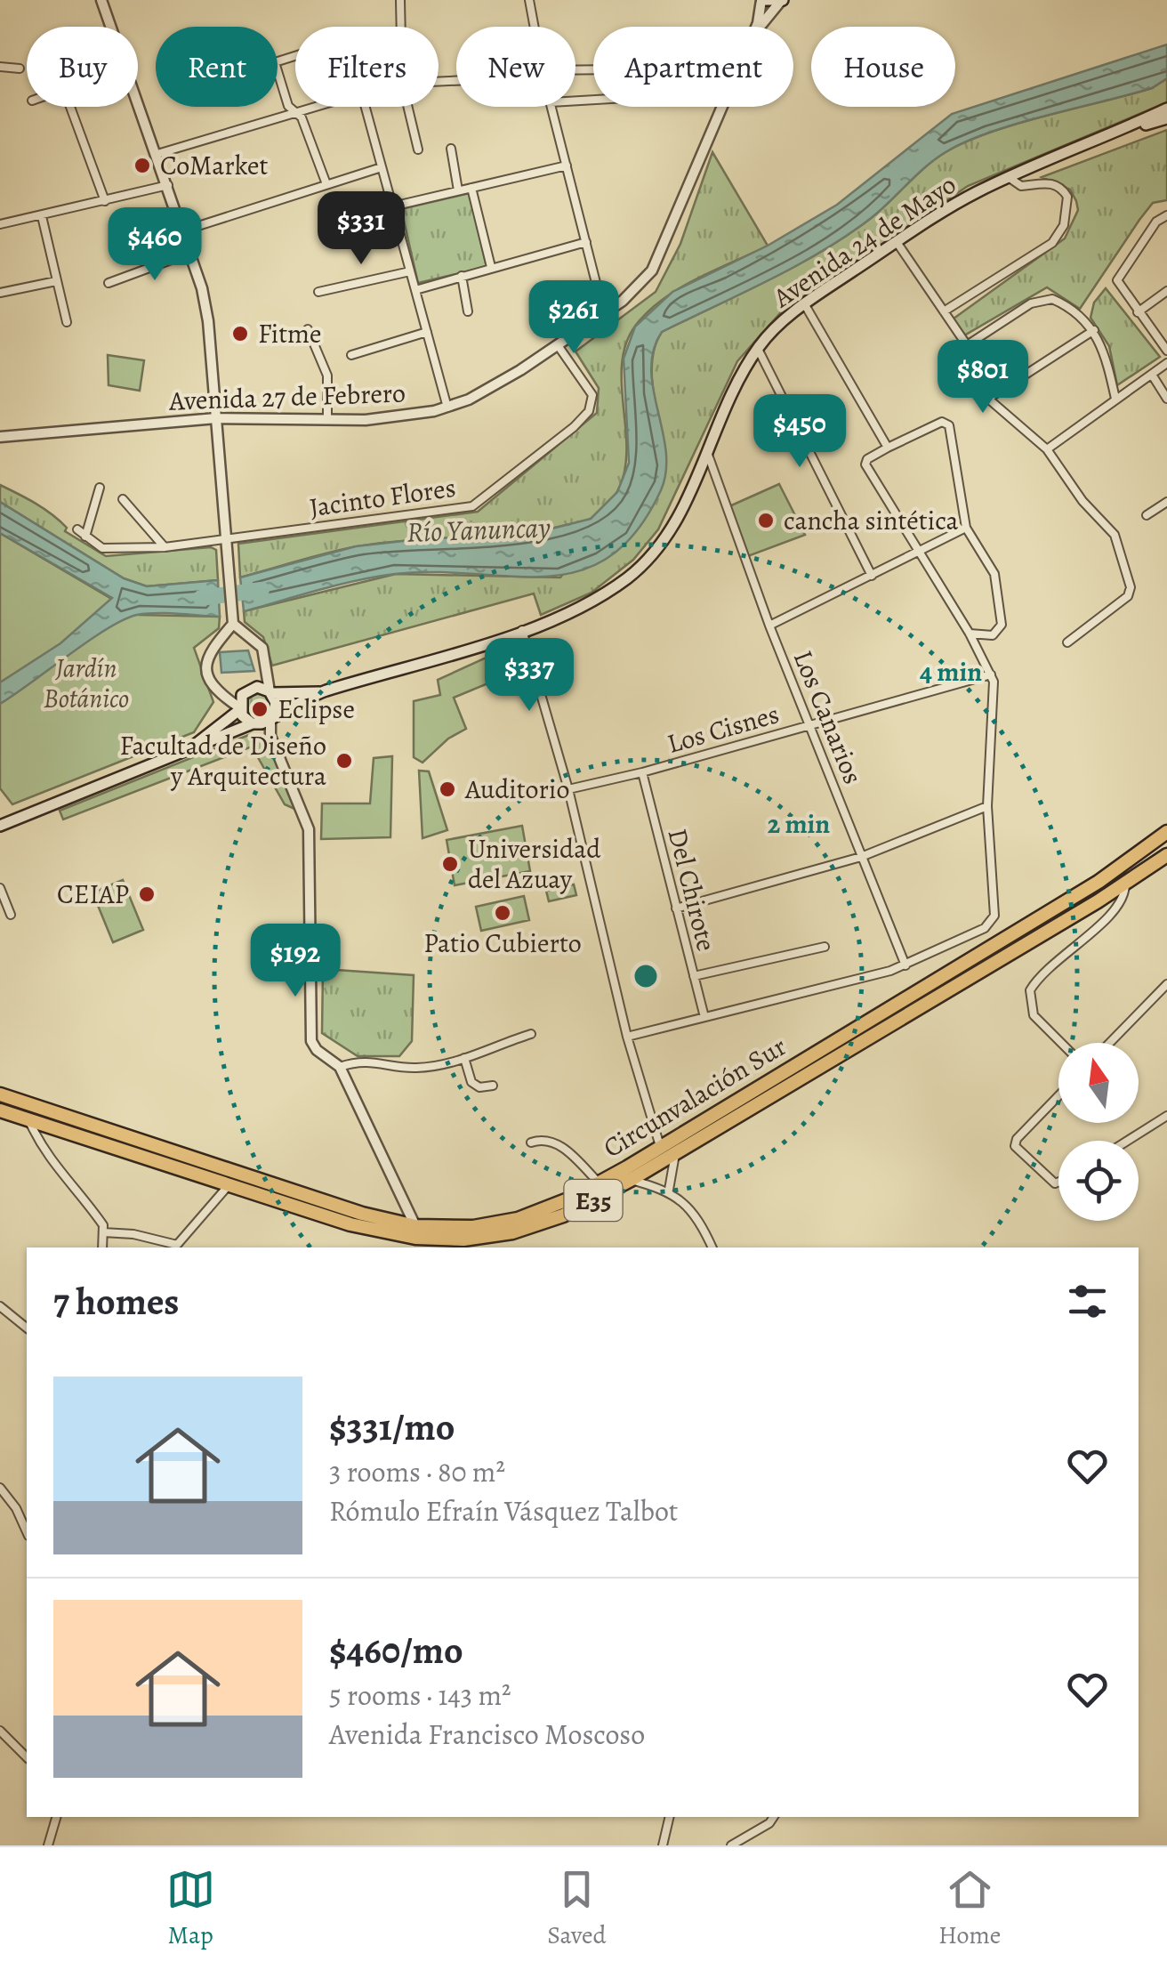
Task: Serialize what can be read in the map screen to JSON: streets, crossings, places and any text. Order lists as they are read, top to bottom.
{
  "streets": {
    "highway": ["Circunvalación Sur", "E35"],
    "main road": ["Avenida 24 de Mayo"],
    "street": [
      "Avenida 27 de Febrero",
      "Jacinto Flores",
      "Los Canarios",
      "Los Cisnes",
      "Del Chirote"
    ]
  },
  "crossings": [
    ["Avenida 24 de Mayo", "Los Canarios"],
    ["Avenida 27 de Febrero", "Jacinto Flores"],
    ["Los Canarios", "Los Cisnes"],
    ["Los Cisnes", "Del Chirote"]
  ],
  "water": ["Río Yanuncay"],
  "parks": ["Jardín Botánico"],
  "places": [
    "CoMarket",
    "Fitme",
    "cancha sintética",
    "Eclipse",
    "Facultad de Diseño y Arquitectura",
    "Auditorio",
    "Universidad del Azuay",
    "CEIAP",
    "Patio Cubierto"
  ],
  "north": "top",
  "page": {
    "chip": [
      "Buy",
      "Rent",
      "Filters",
      "New",
      "Apartment",
      "House"
    ],
    "price": [
      "$331",
      "$460",
      "$261",
      "$801",
      "$450",
      "$337",
      "$192"
    ],
    "heading": "7 homes",
    "list": [
      {
        "name": "$331/mo",
        "note": "3 rooms · 80 m² · Rómulo Efraín Vásquez Talbot"
      },
      {
        "name": "$460/mo",
        "note": "5 rooms · 143 m² · Avenida Francisco Moscoso"
      }
    ],
    "tabs": ["Map", "Saved", "Home"]
  },
  "rings": ["4 min", "2 min"]
}
